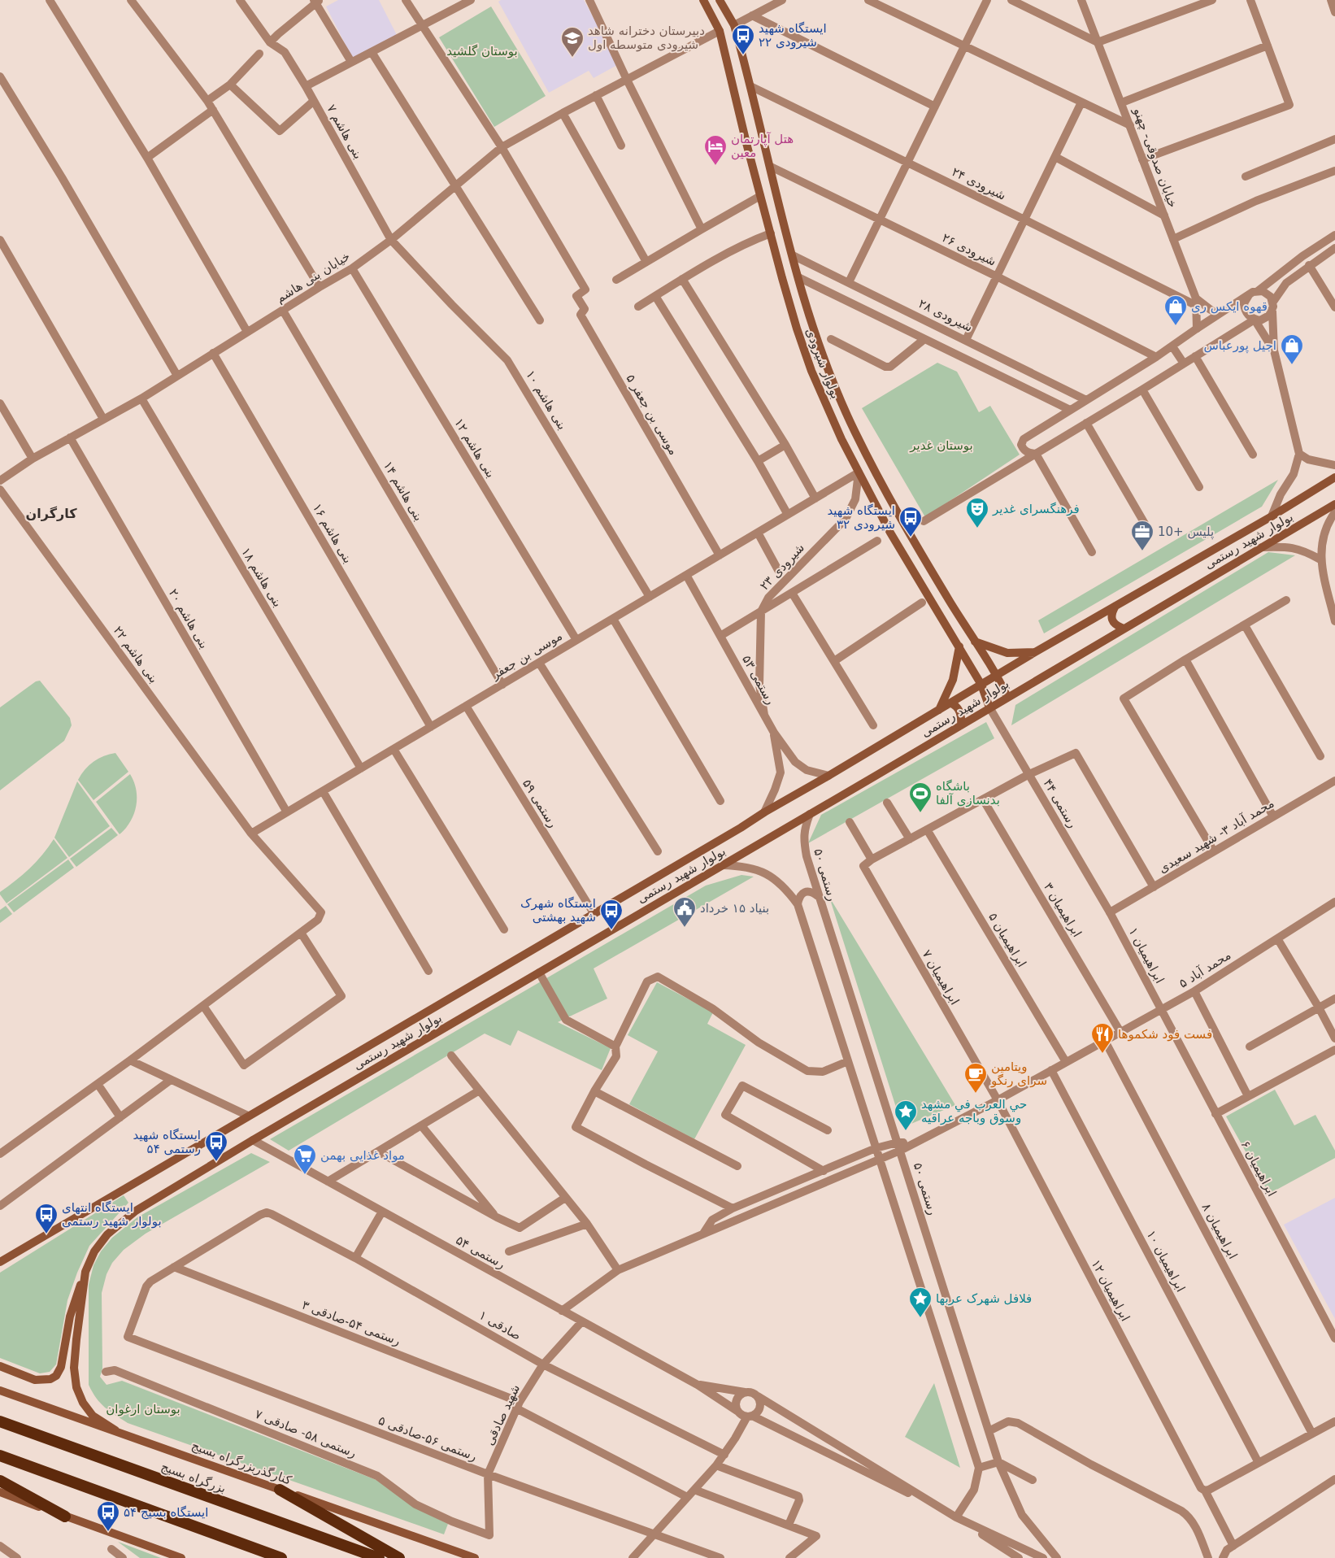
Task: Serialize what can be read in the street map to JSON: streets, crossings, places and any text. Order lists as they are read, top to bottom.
{
  "streets": {
    "highway": ["بزرگراه بسیج"],
    "main road": ["بولوار شیرودی", "بولوار شهید رستمی", "کنارگذربزرگراه بسیج"],
    "street": [
      "بنی هاشم ۷",
      "خیابان صدوقی- چهنو",
      "شیرودی ۲۴",
      "شیرودی ۲۶",
      "خیابان بنی هاشم",
      "شیرودی ۲۸",
      "بنی هاشم ۱۰",
      "موسی بن جعفر ۵",
      "بنی هاشم ۱۲",
      "بنی هاشم ۱۴",
      "بنی هاشم ۱۶",
      "شیرودی ۲۳",
      "بنی هاشم ۱۸",
      "بنی هاشم ۲۰",
      "بنی هاشم ۲۲",
      "موسی بن جعفر",
      "رستمی ۵۳",
      "رستمی ۵۹",
      "رستمی ۴۴",
      "محمد آباد ۳- شهید سعیدی",
      "رستمی ۵۰",
      "ابراهیمیان ۳",
      "ابراهیمیان ۵",
      "ابراهیمیان ۱",
      "محمد آباد ۵",
      "ابراهیمیان ۷",
      "ابراهیمیان ۶",
      "ابراهیمیان ۸",
      "رستمی ۵۴",
      "ابراهیمیان ۱۰",
      "ابراهیمیان ۱۲",
      "رستمی ۵۴-صادقی ۳",
      "صادقی ۱",
      "شهید صادقی",
      "رستمی ۵۸- صادقی ۷",
      "رستمی ۵۶-صادقی ۵"
    ]
  },
  "crossings": [
    ["بنی هاشم ۷", "خیابان بنی هاشم"],
    ["بنی هاشم ۷", "بنی هاشم ۱۰"],
    ["خیابان صدوقی- چهنو", "شیرودی ۲۴"],
    ["شیرودی ۲۴", "بولوار شیرودی"],
    ["شیرودی ۲۶", "بولوار شیرودی"],
    ["خیابان بنی هاشم", "بولوار شیرودی"],
    ["خیابان بنی هاشم", "بنی هاشم ۱۰"],
    ["خیابان بنی هاشم", "موسی بن جعفر ۵"],
    ["خیابان بنی هاشم", "بنی هاشم ۱۲"],
    ["خیابان بنی هاشم", "بنی هاشم ۱۴"],
    ["خیابان بنی هاشم", "بنی هاشم ۱۶"],
    ["خیابان بنی هاشم", "بنی هاشم ۱۸"],
    ["خیابان بنی هاشم", "بنی هاشم ۲۰"],
    ["شیرودی ۲۸", "بولوار شیرودی"],
    ["بولوار شیرودی", "بولوار شهید رستمی"],
    ["بولوار شیرودی", "شیرودی ۲۳"],
    ["بولوار شیرودی", "موسی بن جعفر"],
    ["بولوار شیرودی", "رستمی ۴۴"],
    ["بنی هاشم ۱۰", "موسی بن جعفر"],
    ["موسی بن جعفر ۵", "موسی بن جعفر"],
    ["بنی هاشم ۱۲", "موسی بن جعفر"],
    ["بنی هاشم ۱۴", "موسی بن جعفر"],
    ["بنی هاشم ۱۶", "موسی بن جعفر"],
    ["بولوار شهید رستمی", "رستمی ۵۳"],
    ["بولوار شهید رستمی", "رستمی ۵۹"],
    ["بولوار شهید رستمی", "رستمی ۴۴"],
    ["بولوار شهید رستمی", "رستمی ۵۰"],
    ["بولوار شهید رستمی", "رستمی ۵۴"],
    ["بولوار شهید رستمی", "کنارگذربزرگراه بسیج"],
    ["شیرودی ۲۳", "موسی بن جعفر"],
    ["بنی هاشم ۱۸", "موسی بن جعفر"],
    ["بنی هاشم ۲۰", "موسی بن جعفر"],
    ["بنی هاشم ۲۲", "موسی بن جعفر"],
    ["موسی بن جعفر", "رستمی ۵۳"],
    ["موسی بن جعفر", "رستمی ۵۹"],
    ["رستمی ۴۴", "محمد آباد ۳- شهید سعیدی"],
    ["رستمی ۴۴", "ابراهیمیان ۱"],
    ["محمد آباد ۳- شهید سعیدی", "ابراهیمیان ۱"],
    ["رستمی ۵۰", "محمد آباد ۵"],
    ["ابراهیمیان ۳", "محمد آباد ۵"],
    ["ابراهیمیان ۵", "محمد آباد ۵"],
    ["ابراهیمیان ۱", "محمد آباد ۵"],
    ["ابراهیمیان ۱", "ابراهیمیان ۶"],
    ["محمد آباد ۵", "ابراهیمیان ۷"],
    ["محمد آباد ۵", "ابراهیمیان ۶"],
    ["محمد آباد ۵", "ابراهیمیان ۸"],
    ["محمد آباد ۵", "رستمی ۵۴"],
    ["محمد آباد ۵", "ابراهیمیان ۱۰"],
    ["محمد آباد ۵", "ابراهیمیان ۱۲"],
    ["ابراهیمیان ۷", "ابراهیمیان ۱۲"],
    ["رستمی ۵۴", "شهید صادقی"],
    ["رستمی ۵۴-صادقی ۳", "صادقی ۱"],
    ["رستمی ۵۴-صادقی ۳", "شهید صادقی"],
    ["رستمی ۵۴-صادقی ۳", "رستمی ۵۶-صادقی ۵"],
    ["صادقی ۱", "شهید صادقی"],
    ["صادقی ۱", "رستمی ۵۶-صادقی ۵"],
    ["شهید صادقی", "رستمی ۵۸- صادقی ۷"],
    ["شهید صادقی", "رستمی ۵۶-صادقی ۵"]
  ],
  "districts": ["کارگران"],
  "parks": ["بوستان گلشید", "بوستان غدیر", "بوستان ارغوان"],
  "places": {
    "bus stop": [
      "ایستگاه شهید شیرودی ۲۲",
      "ایستگاه شهید شیرودی ۳۲",
      "ایستگاه شهرک شهید بهشتی",
      "ایستگاه شهید رستمی ۵۴",
      "ایستگاه انتهای بولوار شهید رستمی",
      "ایستگاه بسیج ۵۴"
    ],
    "school or university": ["دبیرستان دخترانه شاهد شیرودی متوسطه اول"],
    "hotel": ["هتل آپارتمان معین"],
    "shop": ["قهوه ایکس ری", "اجیل پورعباس"],
    "theatre": ["فرهنگسرای غدیر"],
    "office": ["پلیس +10"],
    "sports": ["باشگاه بدنسازی آلفا"],
    "public building": ["بنیاد ۱۵ خرداد"],
    "restaurant": ["فست فود شکموها"],
    "cafe": ["ویتامین سرای رنگو"],
    "place": ["حي العرب في مشهد وسوق وباجه عراقيه", "فلافل شهرک عربها"],
    "supermarket": ["مواد غذایی بهمن"]
  }
}
